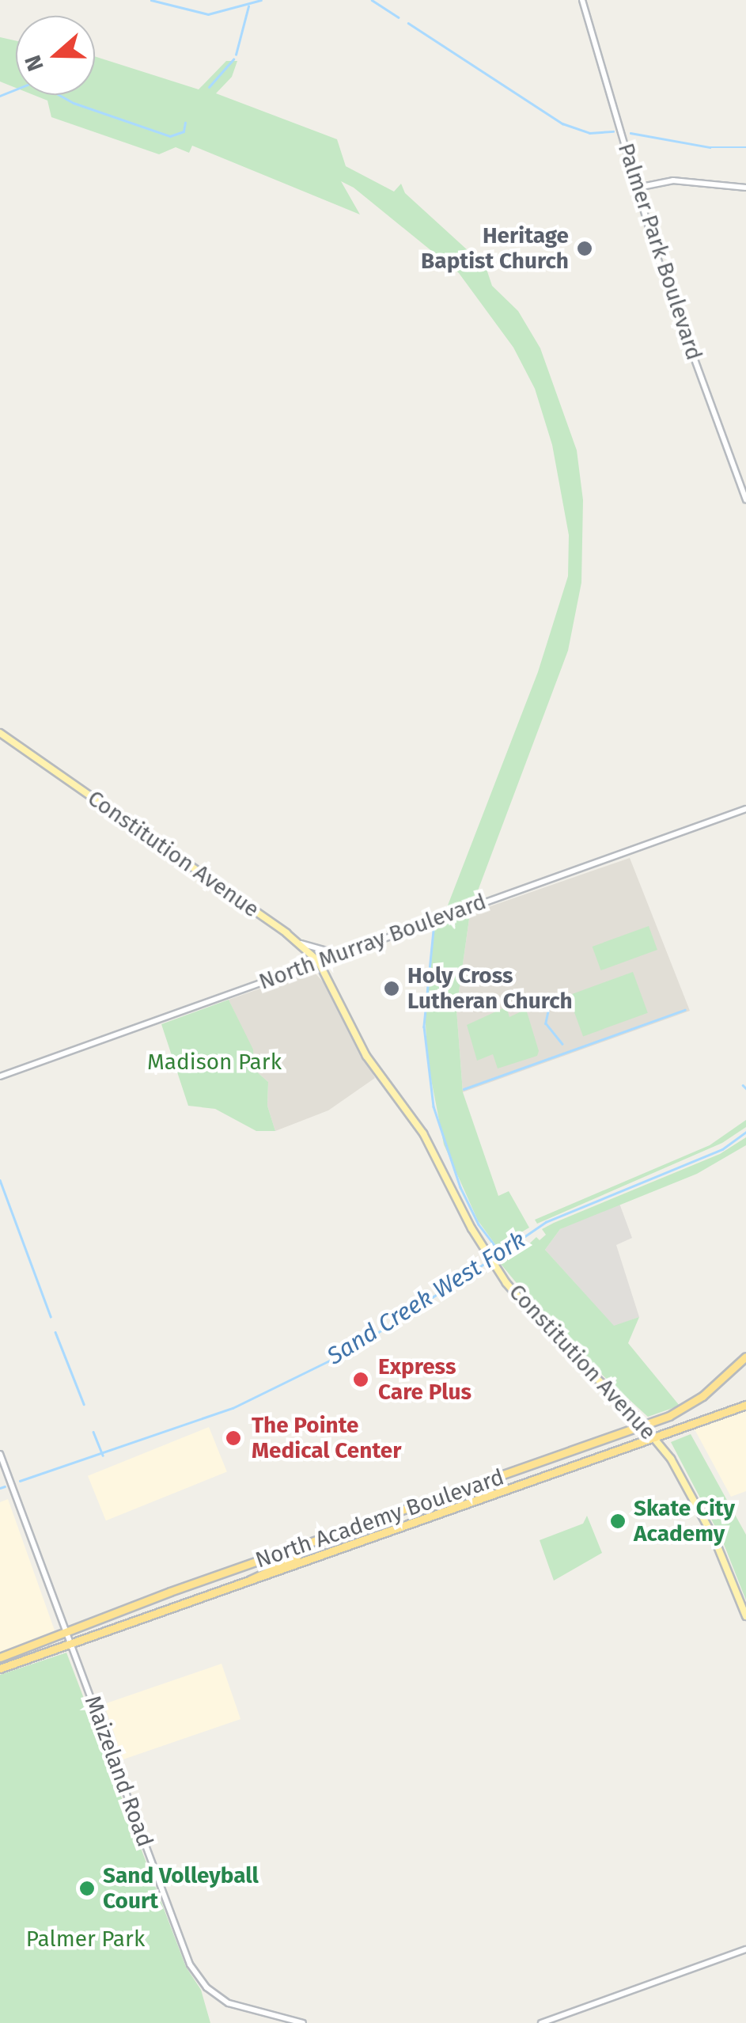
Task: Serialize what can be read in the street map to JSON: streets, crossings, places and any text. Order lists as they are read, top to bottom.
{
  "streets": {
    "highway": ["North Academy Boulevard"],
    "main road": [
      "Palmer Park Boulevard",
      "Constitution Avenue",
      "North Murray Boulevard",
      "Maizeland Road"
    ]
  },
  "crossings": [
    ["Constitution Avenue", "North Murray Boulevard"],
    ["Constitution Avenue", "North Academy Boulevard"],
    ["North Academy Boulevard", "Maizeland Road"]
  ],
  "water": ["Sand Creek West Fork"],
  "parks": ["Madison Park", "Palmer Park"],
  "places": [
    "Heritage Baptist Church",
    "Holy Cross Lutheran Church",
    "Express Care Plus",
    "The Pointe Medical Center",
    "Skate City Academy",
    "Sand Volleyball Court"
  ],
  "north": "left"
}
